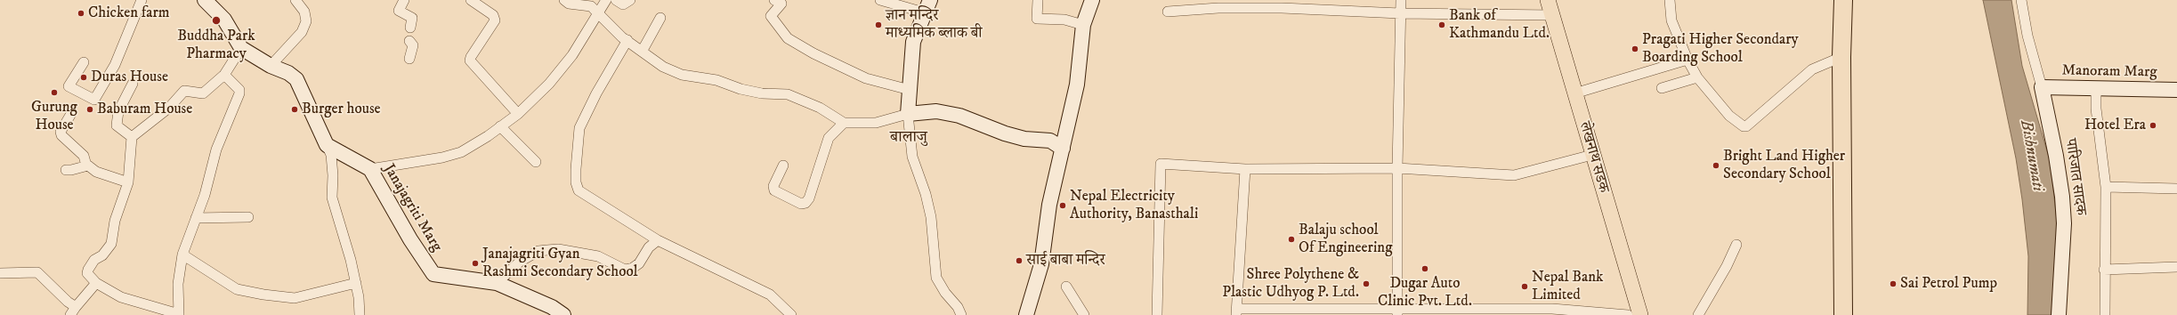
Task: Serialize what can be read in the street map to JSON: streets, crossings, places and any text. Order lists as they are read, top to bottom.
{
  "streets": {
    "main road": ["लेखनाथ सडक"],
    "street": ["Manoram Marg", "पारिजात सादक", "Janajagriti Marg"]
  },
  "crossings": [
    ["Manoram Marg", "पारिजात सादक"]
  ],
  "districts": ["बालाजु"],
  "water": ["Bishnumati"],
  "places": [
    "Chicken farm",
    "Buddha Park Pharmacy",
    "ज्ञान मन्दिर माध्यमिक ब्लाक बी",
    "Bank of Kathmandu Ltd.",
    "Pragati Higher Secondary Boarding School",
    "Duras House",
    "Gurung House",
    "Baburam House",
    "Burger house",
    "Hotel Era",
    "Bright Land Higher Secondary School",
    "Nepal Electricity Authority, Banasthali",
    "Balaju school Of Engineering",
    "साई बाबा मन्दिर",
    "Janajagriti Gyan Rashmi Secondary School",
    "Dugar Auto Clinic Pvt. Ltd.",
    "Shree Polythene & Plastic Udhyog P. Ltd.",
    "Sai Petrol Pump",
    "Nepal Bank Limited"
  ]
}
